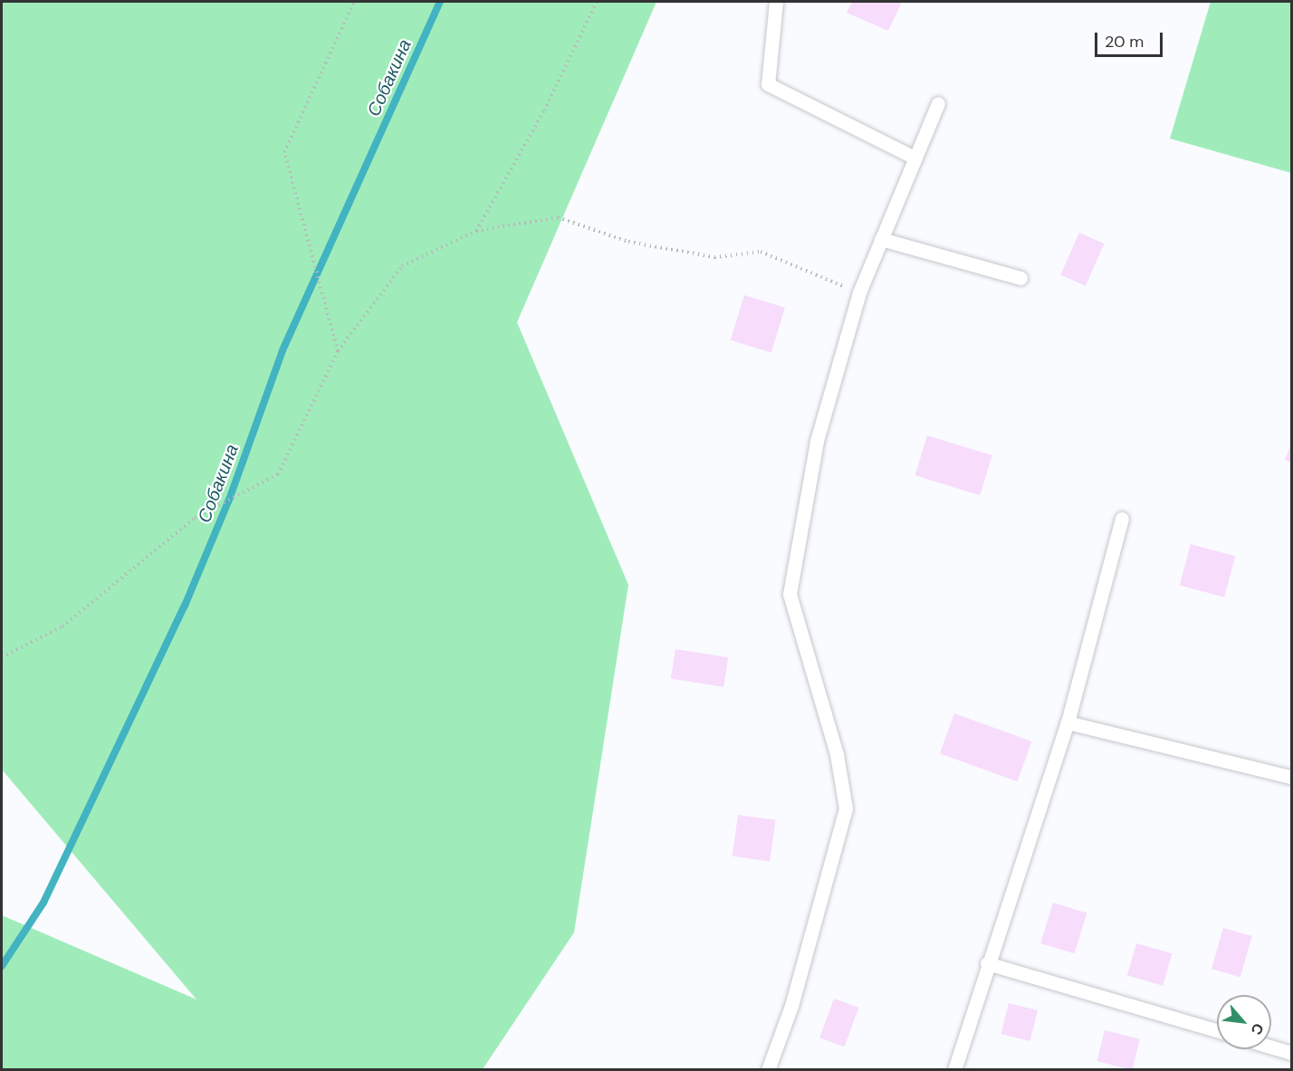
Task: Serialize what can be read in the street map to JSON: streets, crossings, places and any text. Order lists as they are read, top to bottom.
{
  "water": ["Собакина"],
  "scale_bar": "20 m",
  "north": "bottom right"
}
